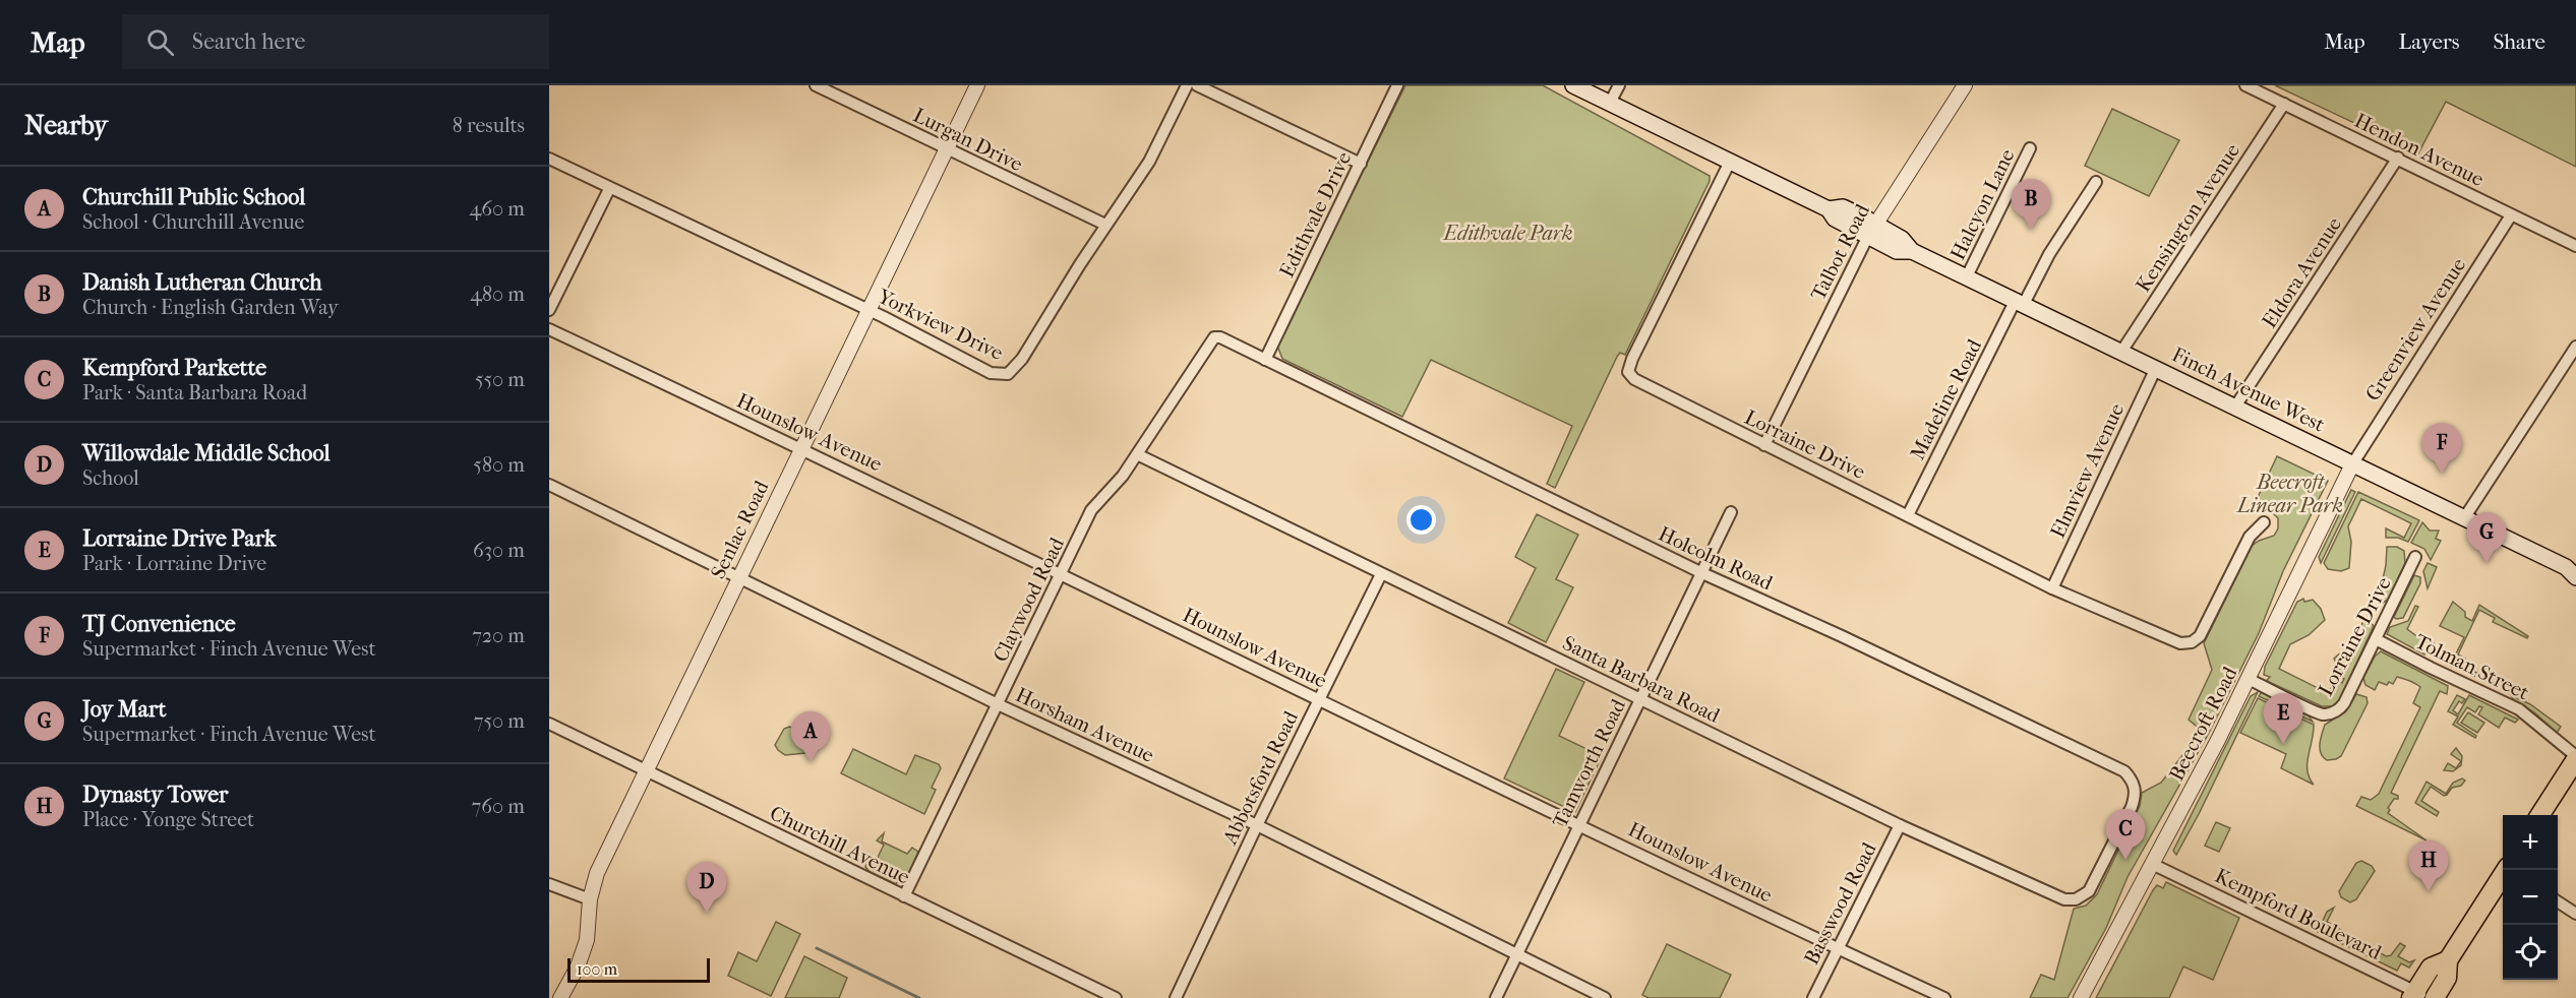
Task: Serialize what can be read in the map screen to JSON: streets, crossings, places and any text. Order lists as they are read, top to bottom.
{
  "streets": {
    "main road": ["Finch Avenue West"],
    "street": [
      "Lurgan Drive",
      "Hendon Avenue",
      "Halcyon Lane",
      "Edithvale Drive",
      "Kensington Avenue",
      "Talbot Road",
      "Eldora Avenue",
      "Yorkview Drive",
      "Greenview Avenue",
      "Madeline Road",
      "Hounslow Avenue",
      "Lorraine Drive",
      "Elmview Avenue",
      "Senlac Road",
      "Holcolm Road",
      "Claywood Road",
      "Tolman Street",
      "Santa Barbara Road",
      "Beecroft Road",
      "Horsham Avenue",
      "Tamworth Road",
      "Abbotsford Road",
      "Churchill Avenue",
      "Basswood Road",
      "Kempford Boulevard"
    ]
  },
  "crossings": [
    ["Lurgan Drive", "Yorkview Drive"],
    ["Lurgan Drive", "Senlac Road"],
    ["Hendon Avenue", "Kensington Avenue"],
    ["Hendon Avenue", "Eldora Avenue"],
    ["Hendon Avenue", "Greenview Avenue"],
    ["Halcyon Lane", "Finch Avenue West"],
    ["Edithvale Drive", "Holcolm Road"],
    ["Kensington Avenue", "Finch Avenue West"],
    ["Talbot Road", "Finch Avenue West"],
    ["Talbot Road", "Lorraine Drive"],
    ["Eldora Avenue", "Finch Avenue West"],
    ["Yorkview Drive", "Senlac Road"],
    ["Greenview Avenue", "Finch Avenue West"],
    ["Greenview Avenue", "Beecroft Road"],
    ["Finch Avenue West", "Madeline Road"],
    ["Finch Avenue West", "Lorraine Drive"],
    ["Finch Avenue West", "Elmview Avenue"],
    ["Finch Avenue West", "Beecroft Road"],
    ["Madeline Road", "Lorraine Drive"],
    ["Hounslow Avenue", "Senlac Road"],
    ["Hounslow Avenue", "Claywood Road"],
    ["Hounslow Avenue", "Tamworth Road"],
    ["Hounslow Avenue", "Abbotsford Road"],
    ["Hounslow Avenue", "Basswood Road"],
    ["Lorraine Drive", "Elmview Avenue"],
    ["Lorraine Drive", "Tolman Street"],
    ["Lorraine Drive", "Beecroft Road"],
    ["Senlac Road", "Horsham Avenue"],
    ["Senlac Road", "Churchill Avenue"],
    ["Holcolm Road", "Claywood Road"],
    ["Holcolm Road", "Santa Barbara Road"],
    ["Holcolm Road", "Tamworth Road"],
    ["Claywood Road", "Santa Barbara Road"],
    ["Claywood Road", "Horsham Avenue"],
    ["Claywood Road", "Churchill Avenue"],
    ["Santa Barbara Road", "Tamworth Road"],
    ["Santa Barbara Road", "Abbotsford Road"],
    ["Santa Barbara Road", "Basswood Road"],
    ["Beecroft Road", "Kempford Boulevard"],
    ["Horsham Avenue", "Tamworth Road"],
    ["Horsham Avenue", "Abbotsford Road"]
  ],
  "parks": ["Edithvale Park", "Beecroft Linear Park"],
  "scale_bar": "100 m",
  "page": {
    "header": "Map",
    "search": "Search here",
    "nav": ["Map", "Layers", "Share"],
    "heading": ["Nearby", "8 results"],
    "list": [
      {
        "mark": "A",
        "name": "Churchill Public School",
        "note": "School · Churchill Avenue",
        "value": "460 m"
      },
      {
        "mark": "B",
        "name": "Danish Lutheran Church",
        "note": "Church · English Garden Way",
        "value": "480 m"
      },
      {
        "mark": "C",
        "name": "Kempford Parkette",
        "note": "Park · Santa Barbara Road",
        "value": "550 m"
      },
      {
        "mark": "D",
        "name": "Willowdale Middle School",
        "note": "School",
        "value": "580 m"
      },
      {
        "mark": "E",
        "name": "Lorraine Drive Park",
        "note": "Park · Lorraine Drive",
        "value": "630 m"
      },
      {
        "mark": "F",
        "name": "TJ Convenience",
        "note": "Supermarket · Finch Avenue West",
        "value": "720 m"
      },
      {
        "mark": "G",
        "name": "Joy Mart",
        "note": "Supermarket · Finch Avenue West",
        "value": "750 m"
      },
      {
        "mark": "H",
        "name": "Dynasty Tower",
        "note": "Place · Yonge Street",
        "value": "760 m"
      }
    ],
    "pins": [
      "B",
      "F",
      "G",
      "E",
      "A",
      "C",
      "H",
      "D"
    ],
    "map_buttons": ["+", "−"],
    "scale": "100 m"
  }
}
